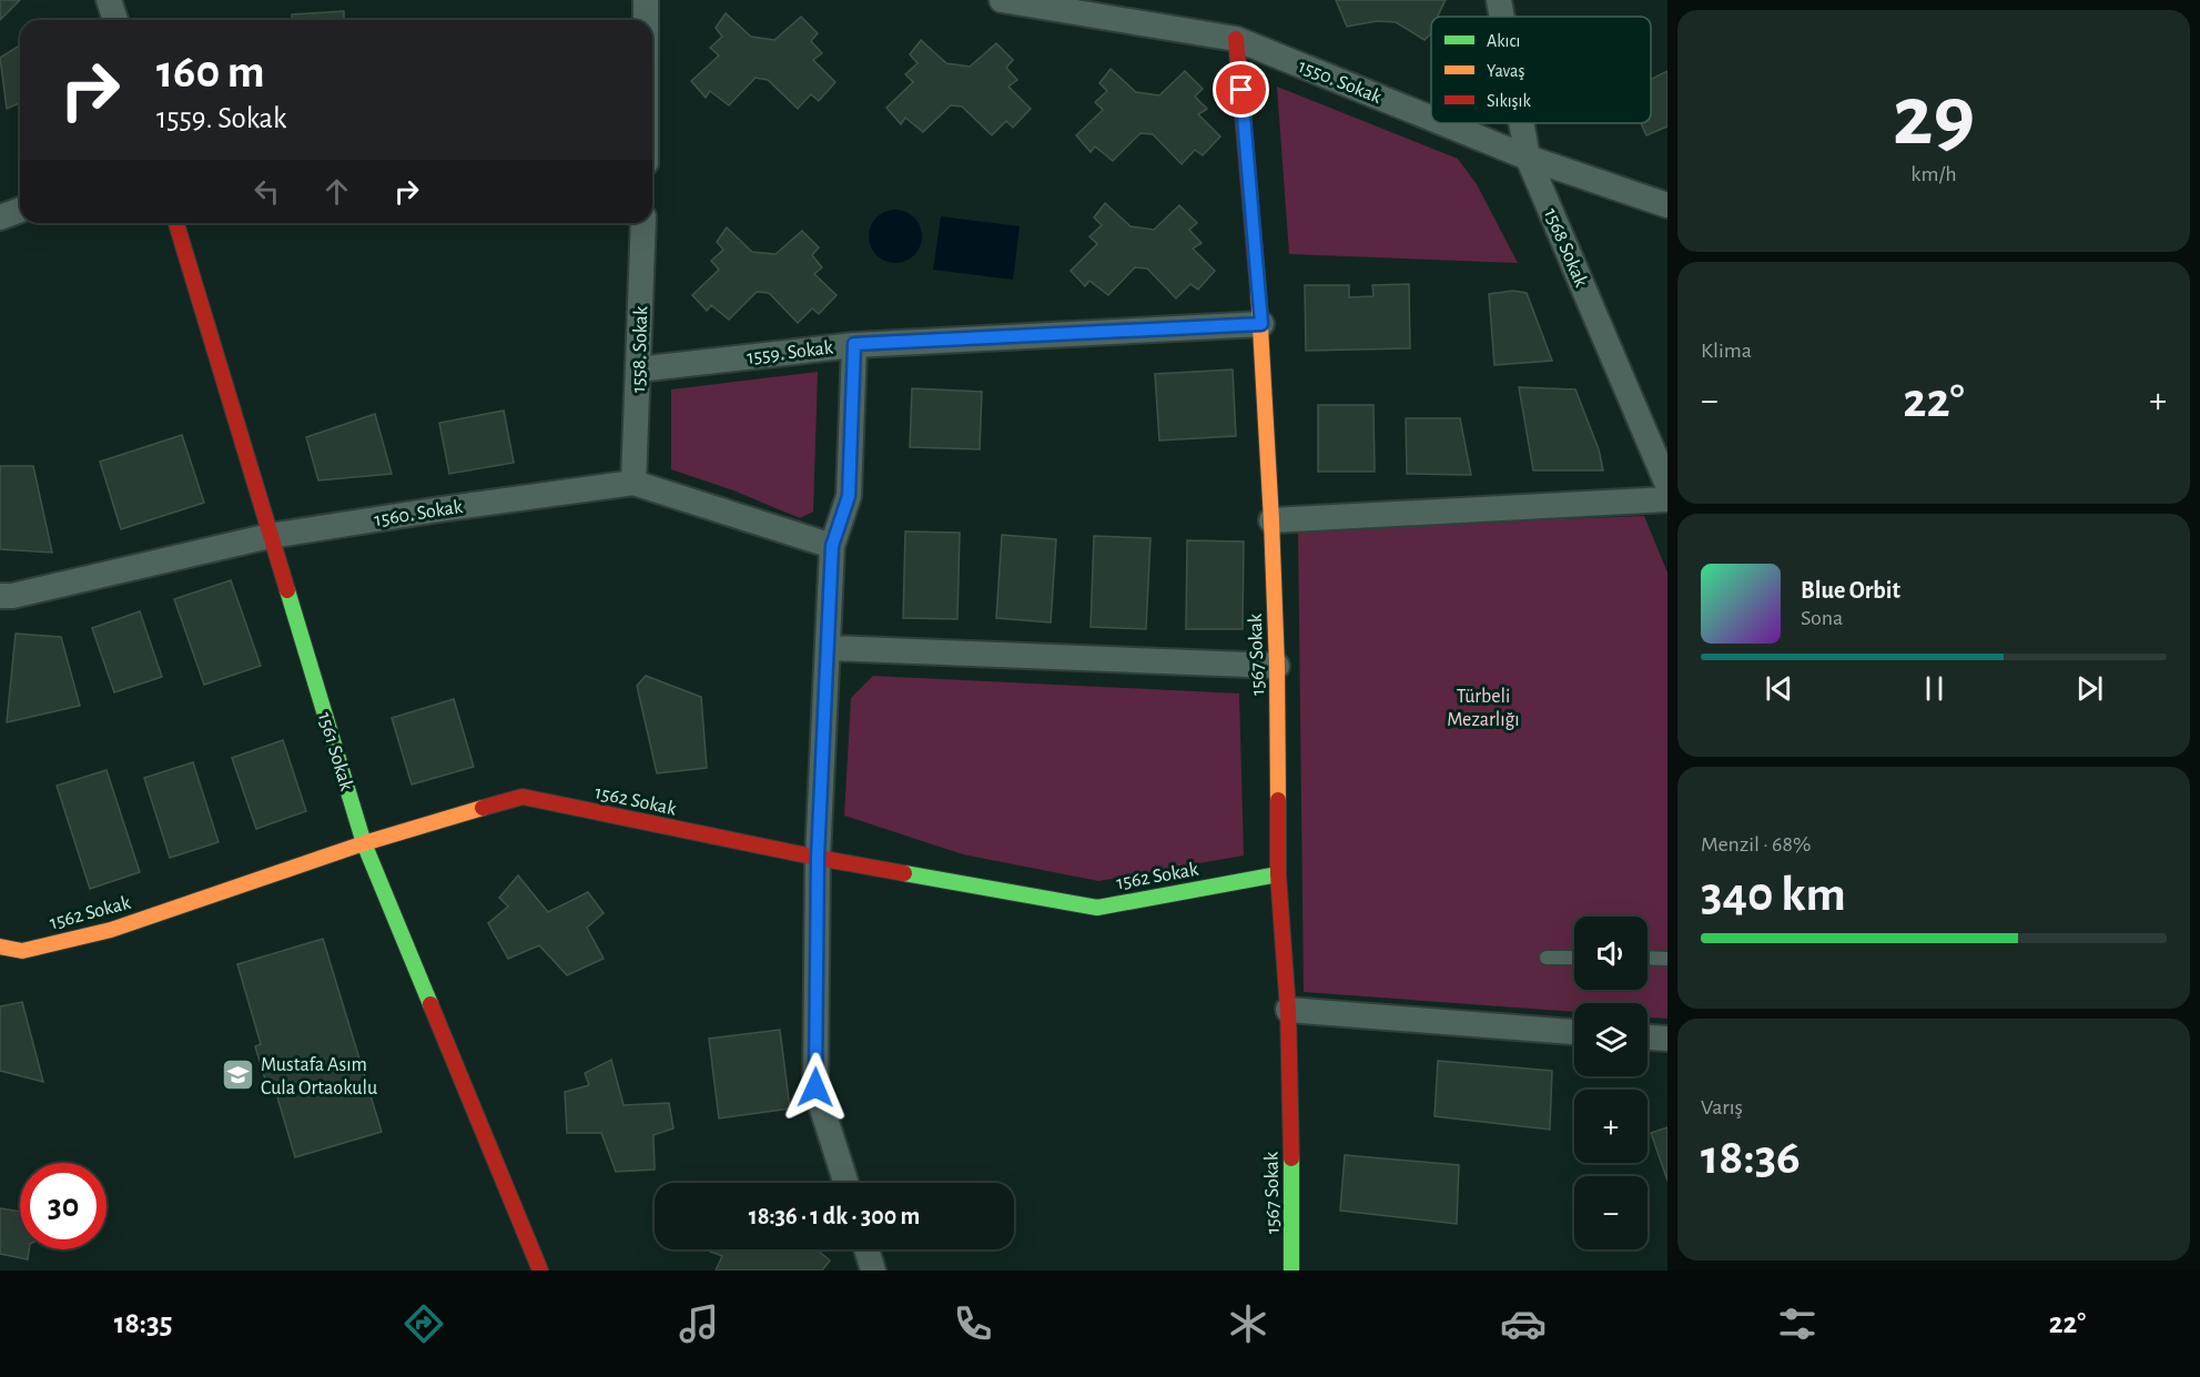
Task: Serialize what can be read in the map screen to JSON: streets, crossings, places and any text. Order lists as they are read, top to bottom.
{
  "streets": {
    "street": [
      "1550. Sokak",
      "1568 Sokak",
      "1558. Sokak",
      "1559. Sokak",
      "1560. Sokak",
      "1567 Sokak",
      "1561 Sokak",
      "1562 Sokak"
    ]
  },
  "crossings": [
    ["1550. Sokak", "1568 Sokak"],
    ["1550. Sokak", "1567 Sokak"],
    ["1558. Sokak", "1559. Sokak"],
    ["1558. Sokak", "1560. Sokak"],
    ["1559. Sokak", "1567 Sokak"],
    ["1560. Sokak", "1561 Sokak"],
    ["1567 Sokak", "1562 Sokak"],
    ["1561 Sokak", "1562 Sokak"]
  ],
  "parks": ["Türbeli Mezarlığı"],
  "places": {
    "school or university": ["Mustafa Asım Cula Ortaokulu"]
  },
  "legend": ["Akıcı", "Yavaş", "Sıkışık"],
  "page": {
    "tile": [
      ["29", "km/h"],
      "Klima",
      ["Menzil · 68%", "340 km"],
      ["Varış", "18:36"]
    ],
    "turn": ["160 m", "1559. Sokak"],
    "heat": ["−", "22°", "+"],
    "song": ["Blue Orbit", "Sona"],
    "map_buttons": ["+", "−"],
    "limit": "30",
    "trip": "18:36 · 1 dk · 300 m",
    "tabs": ["18:35", "22°"]
  }
}
